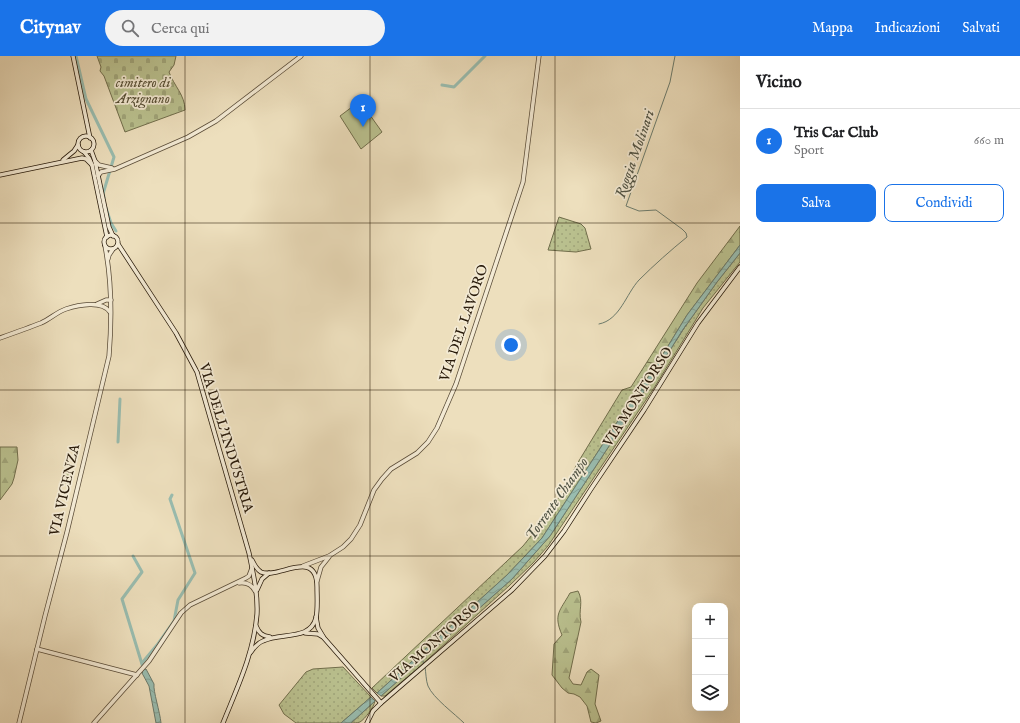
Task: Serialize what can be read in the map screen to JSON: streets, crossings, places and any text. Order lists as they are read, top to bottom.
{
  "streets": {
    "main road": [
      "VIA DEL LAVORO",
      "VIA MONTORSO",
      "VIA DELL'INDUSTRIA",
      "VIA VICENZA"
    ]
  },
  "crossings": [
    ["VIA DEL LAVORO", "VIA DELL'INDUSTRIA"],
    ["VIA DELL'INDUSTRIA", "VIA VICENZA"]
  ],
  "water": ["Roggia Molinari", "Torrente Chiampo"],
  "parks": ["cimitero di Arzignano"],
  "page": {
    "header": "Citynav",
    "search": "Cerca qui",
    "nav": ["Mappa", "Indicazioni", "Salvati"],
    "heading": "Vicino",
    "pins": "1",
    "list": [
      {
        "mark": "1",
        "name": "Tris Car Club",
        "note": "Sport",
        "value": "660 m"
      }
    ],
    "buttons": ["Salva", "Condividi"],
    "map_buttons": ["+", "−"]
  }
}
